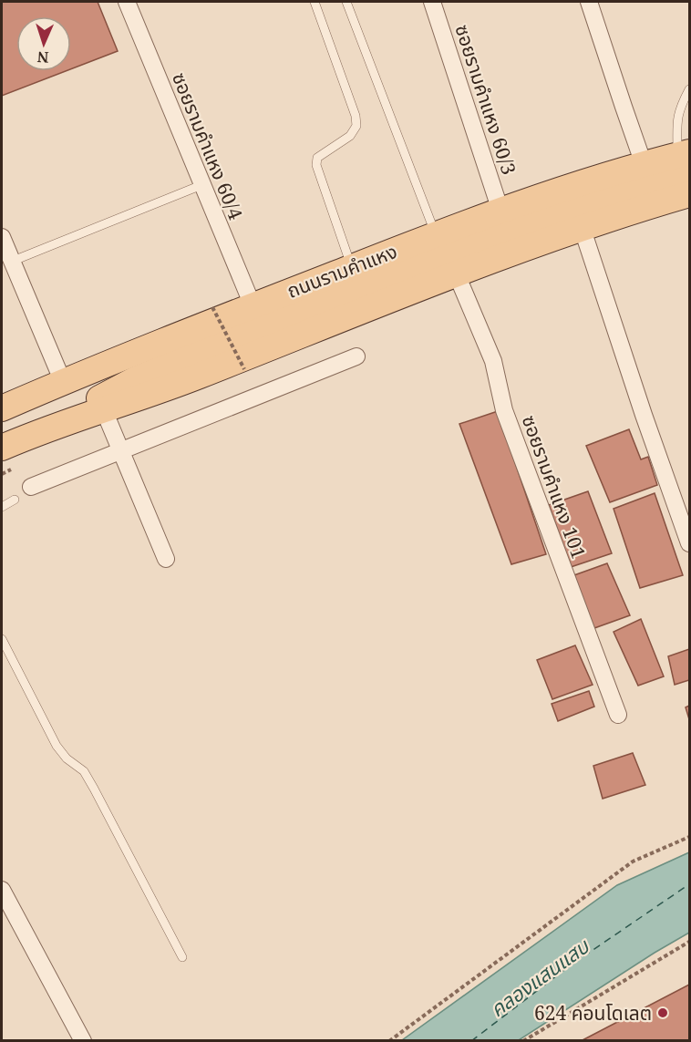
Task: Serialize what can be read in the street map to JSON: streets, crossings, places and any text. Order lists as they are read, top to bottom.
{
  "streets": {
    "main road": ["ถนนรามคำแหง"],
    "street": ["ซอยรามคำแหง 60/3", "ซอยรามคำแหง 60/4", "ซอยรามคำแหง 101"]
  },
  "crossings": [
    ["ซอยรามคำแหง 60/3", "ถนนรามคำแหง"],
    ["ซอยรามคำแหง 60/4", "ถนนรามคำแหง"],
    ["ถนนรามคำแหง", "ซอยรามคำแหง 101"]
  ],
  "water": ["คลองแสนแสบ"],
  "places": ["624 คอนโดเลต"],
  "north": "bottom"
}
